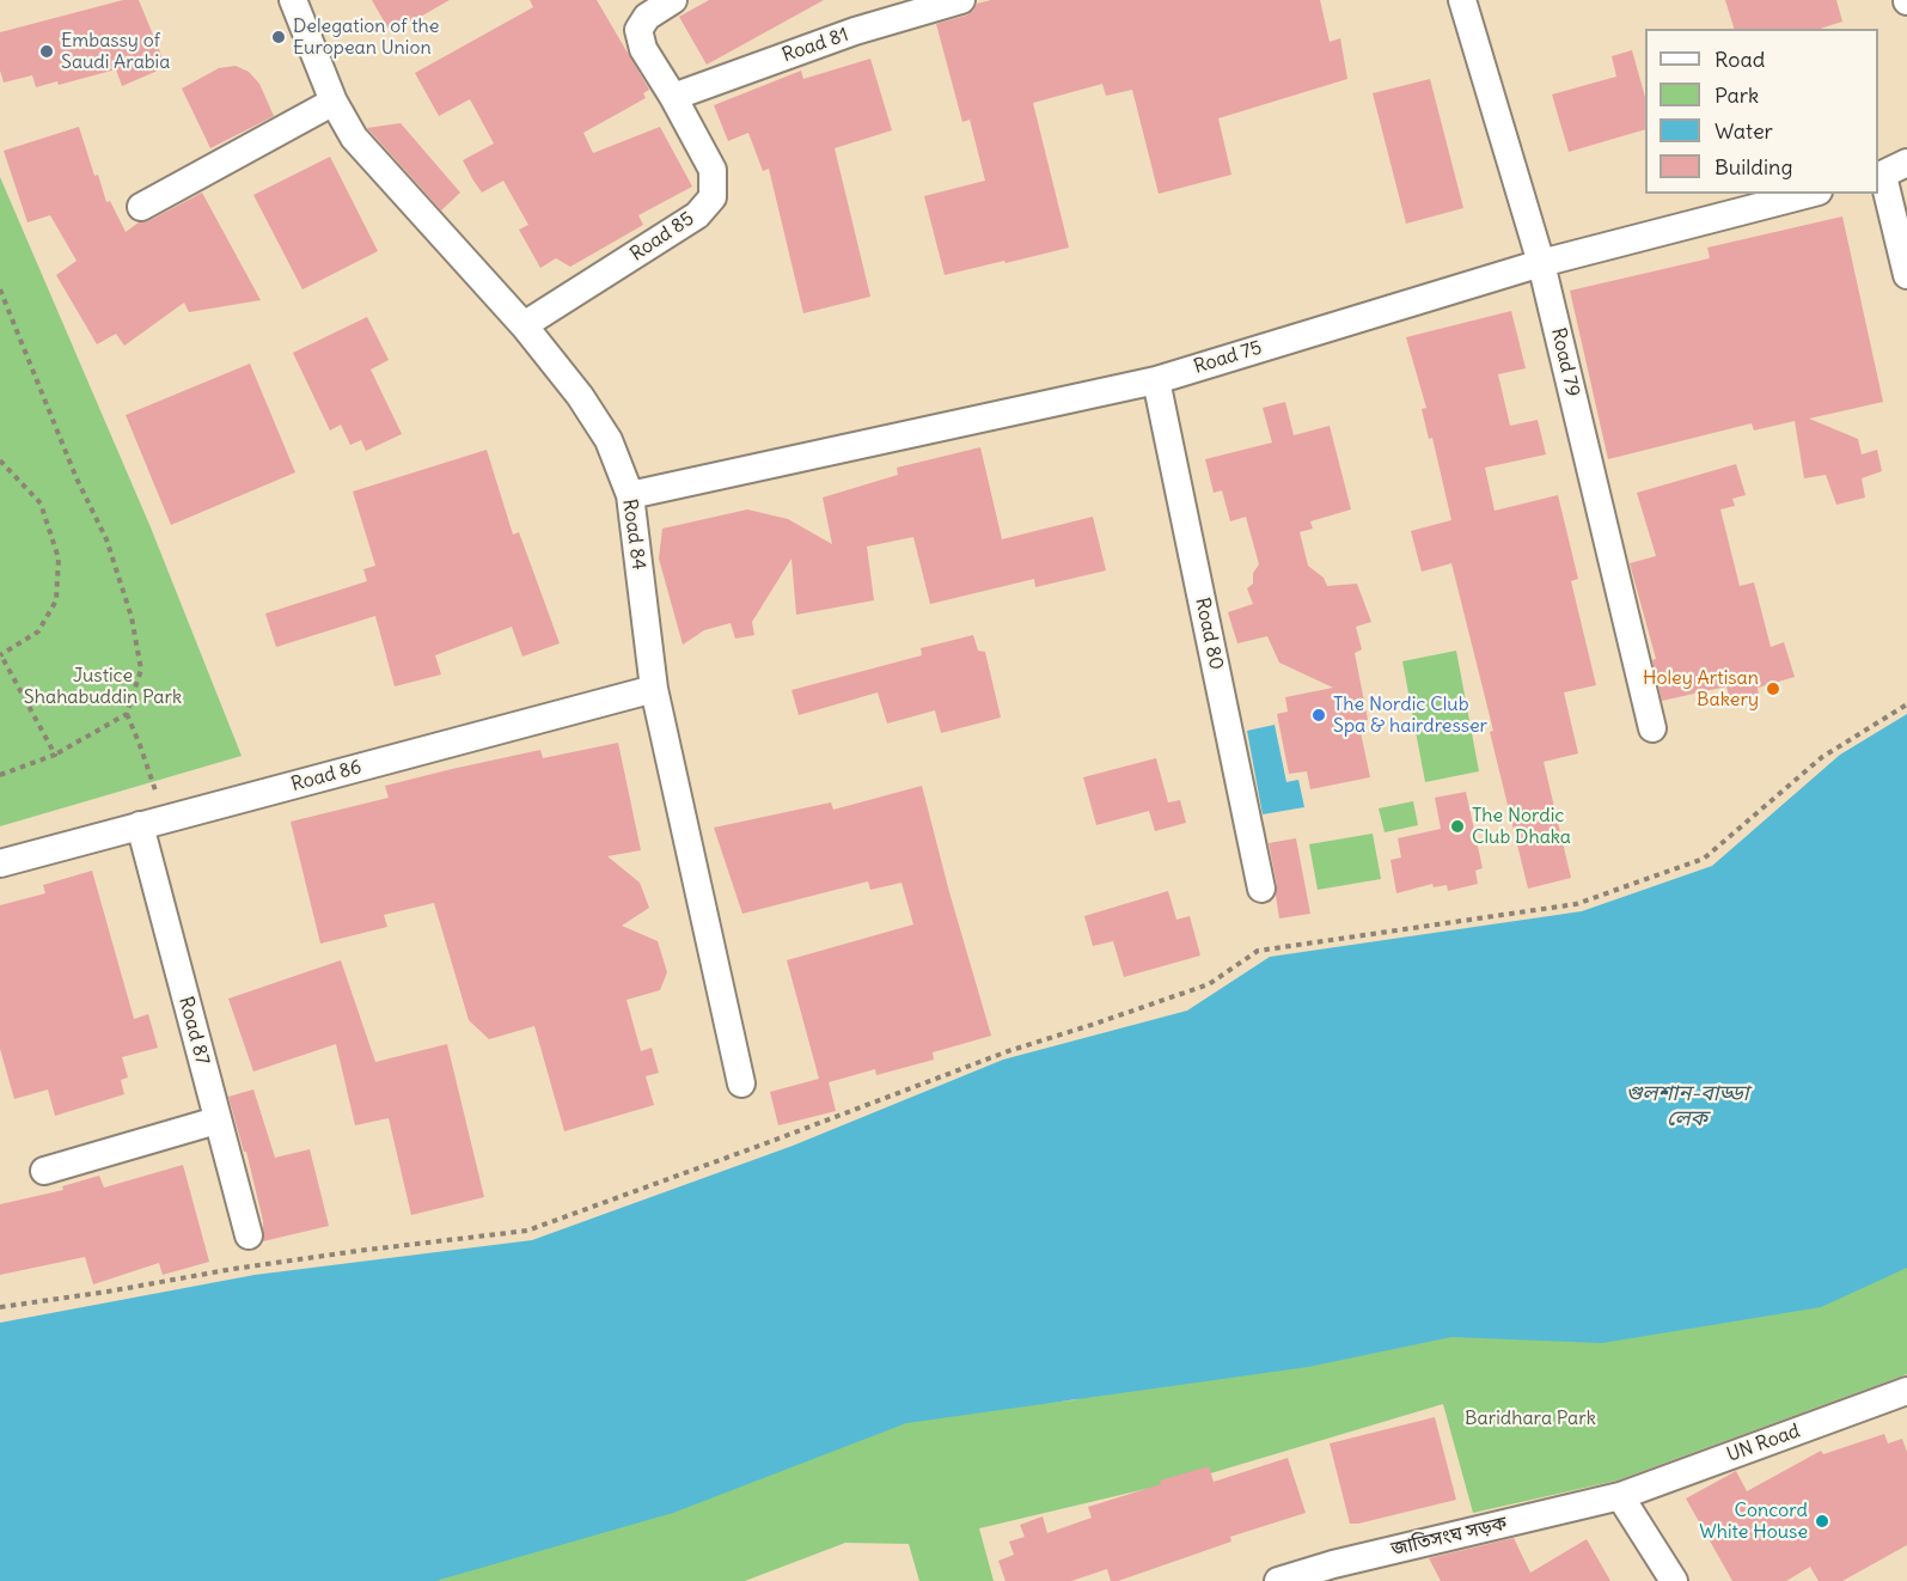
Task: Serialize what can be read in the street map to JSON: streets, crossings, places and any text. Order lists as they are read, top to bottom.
{
  "streets": {
    "street": [
      "Road 81",
      "Road 85",
      "Road 75",
      "Road 79",
      "Road 84",
      "Road 80",
      "Road 86",
      "Road 87",
      "UN Road",
      "জাতিসংঘ সড়ক"
    ]
  },
  "crossings": [
    ["Road 81", "Road 85"],
    ["Road 85", "Road 84"],
    ["Road 75", "Road 79"],
    ["Road 75", "Road 84"],
    ["Road 75", "Road 80"],
    ["Road 84", "Road 86"],
    ["Road 86", "Road 87"],
    ["UN Road", "জাতিসংঘ সড়ক"]
  ],
  "water": ["গুলশান-বাড্ডা লেক"],
  "parks": ["Justice Shahabuddin Park", "Baridhara Park"],
  "places": [
    "Delegation of the European Union",
    "Embassy of Saudi Arabia",
    "Holey Artisan Bakery",
    "The Nordic Club Spa & hairdresser",
    "The Nordic Club Dhaka",
    "Concord White House"
  ],
  "legend": [
    "Road",
    "Park",
    "Water",
    "Building"
  ]
}
